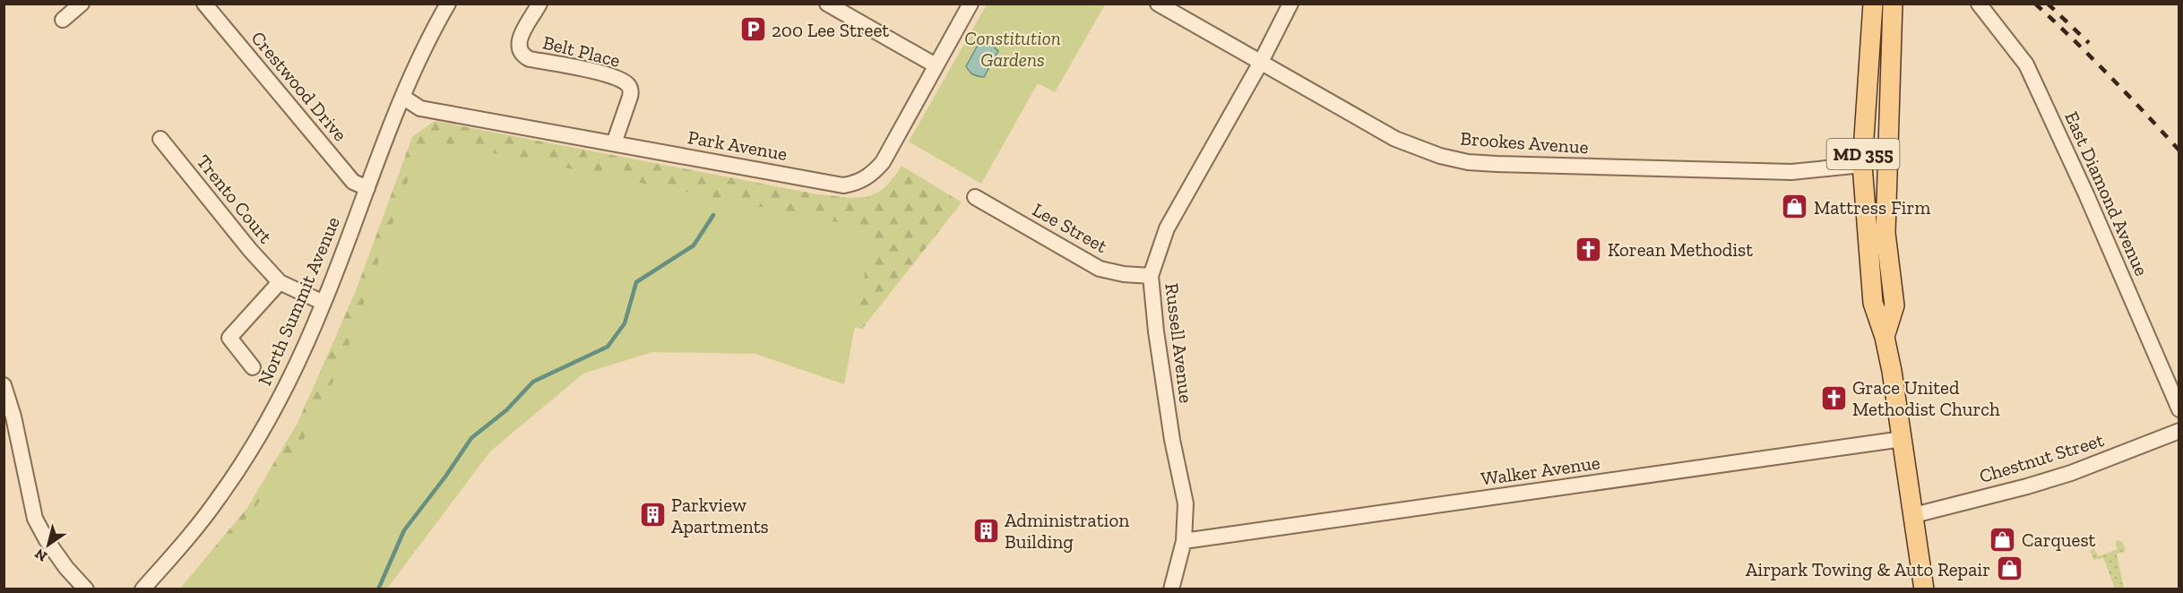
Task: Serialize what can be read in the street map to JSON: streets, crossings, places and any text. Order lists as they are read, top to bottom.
{
  "streets": {
    "main road": ["MD 355"],
    "street": [
      "Belt Place",
      "Crestwood Drive",
      "Brookes Avenue",
      "Park Avenue",
      "East Diamond Avenue",
      "Trento Court",
      "Lee Street",
      "North Summit Avenue",
      "Russell Avenue",
      "Chestnut Street",
      "Walker Avenue"
    ]
  },
  "crossings": [
    ["Belt Place", "Park Avenue"],
    ["Crestwood Drive", "North Summit Avenue"],
    ["Brookes Avenue", "MD 355"],
    ["Brookes Avenue", "Russell Avenue"],
    ["Park Avenue", "North Summit Avenue"],
    ["MD 355", "Chestnut Street"],
    ["MD 355", "Walker Avenue"],
    ["Trento Court", "North Summit Avenue"],
    ["Lee Street", "Russell Avenue"],
    ["Russell Avenue", "Walker Avenue"]
  ],
  "parks": ["Constitution Gardens"],
  "places": {
    "parking": ["200 Lee Street"],
    "shop": ["Mattress Firm", "Carquest", "Airpark Towing & Auto Repair"],
    "church": ["Korean Methodist", "Grace United Methodist Church"],
    "building": ["Parkview Apartments", "Administration Building"]
  },
  "north": "bottom left"
}
